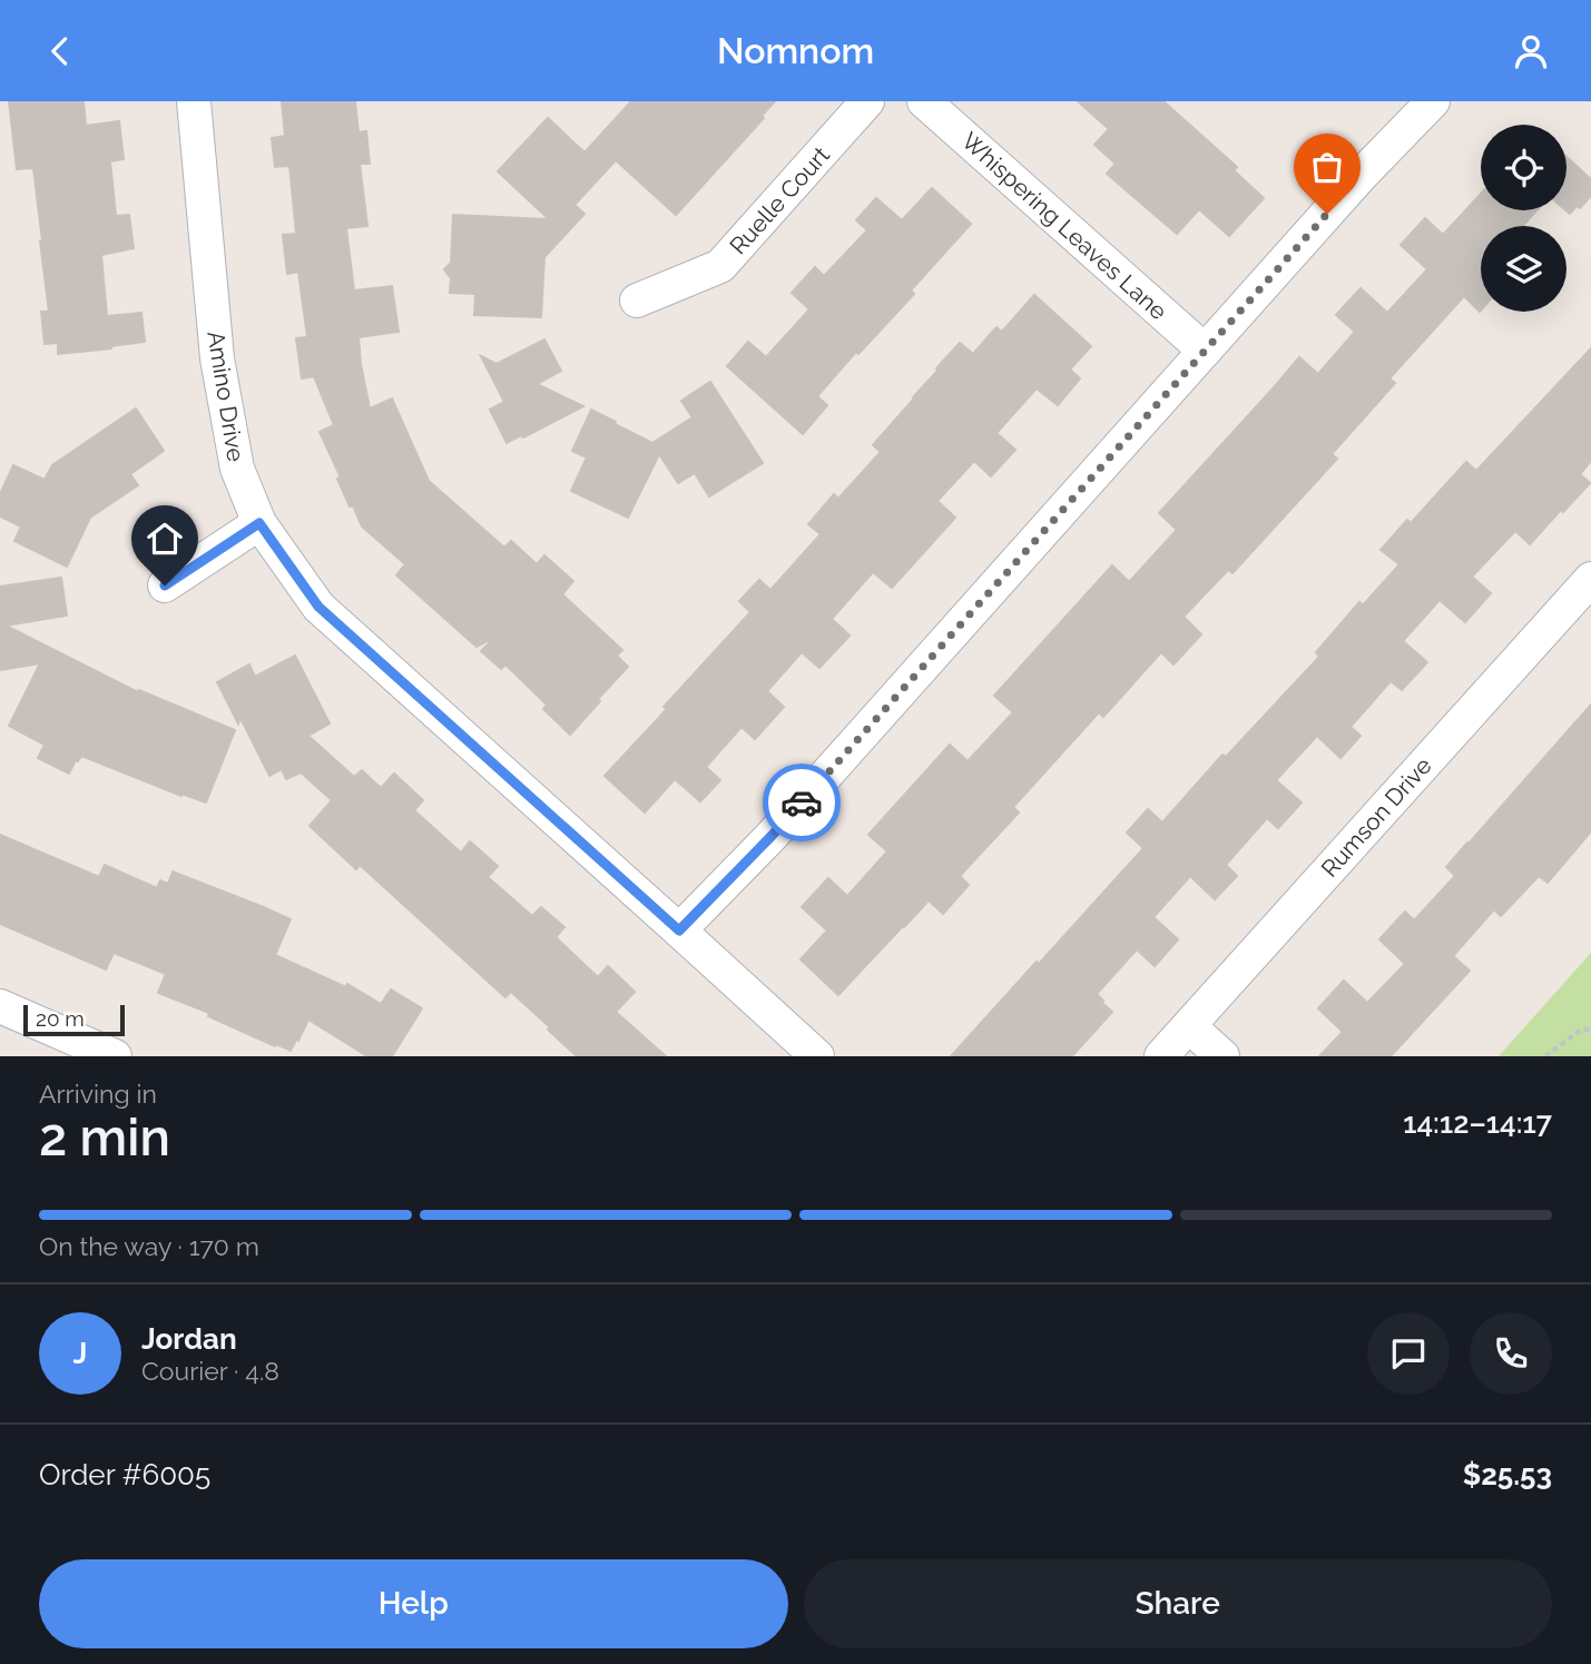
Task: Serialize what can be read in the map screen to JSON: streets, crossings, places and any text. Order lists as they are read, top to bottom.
{
  "streets": {
    "street": [
      "Ruelle Court",
      "Whispering Leaves Lane",
      "Amino Drive",
      "Rumson Drive"
    ]
  },
  "scale_bar": "20 m",
  "page": {
    "header": "Nomnom",
    "scale": "20 m",
    "heading": ["2 min", "Arriving in", "14:12–14:17"],
    "panel": [
      "Jordan",
      "Courier · 4.8",
      "Order #6005",
      "$25.53"
    ],
    "bar": "On the way · 170 m",
    "round": "J",
    "buttons": ["Help", "Share"]
  }
}
